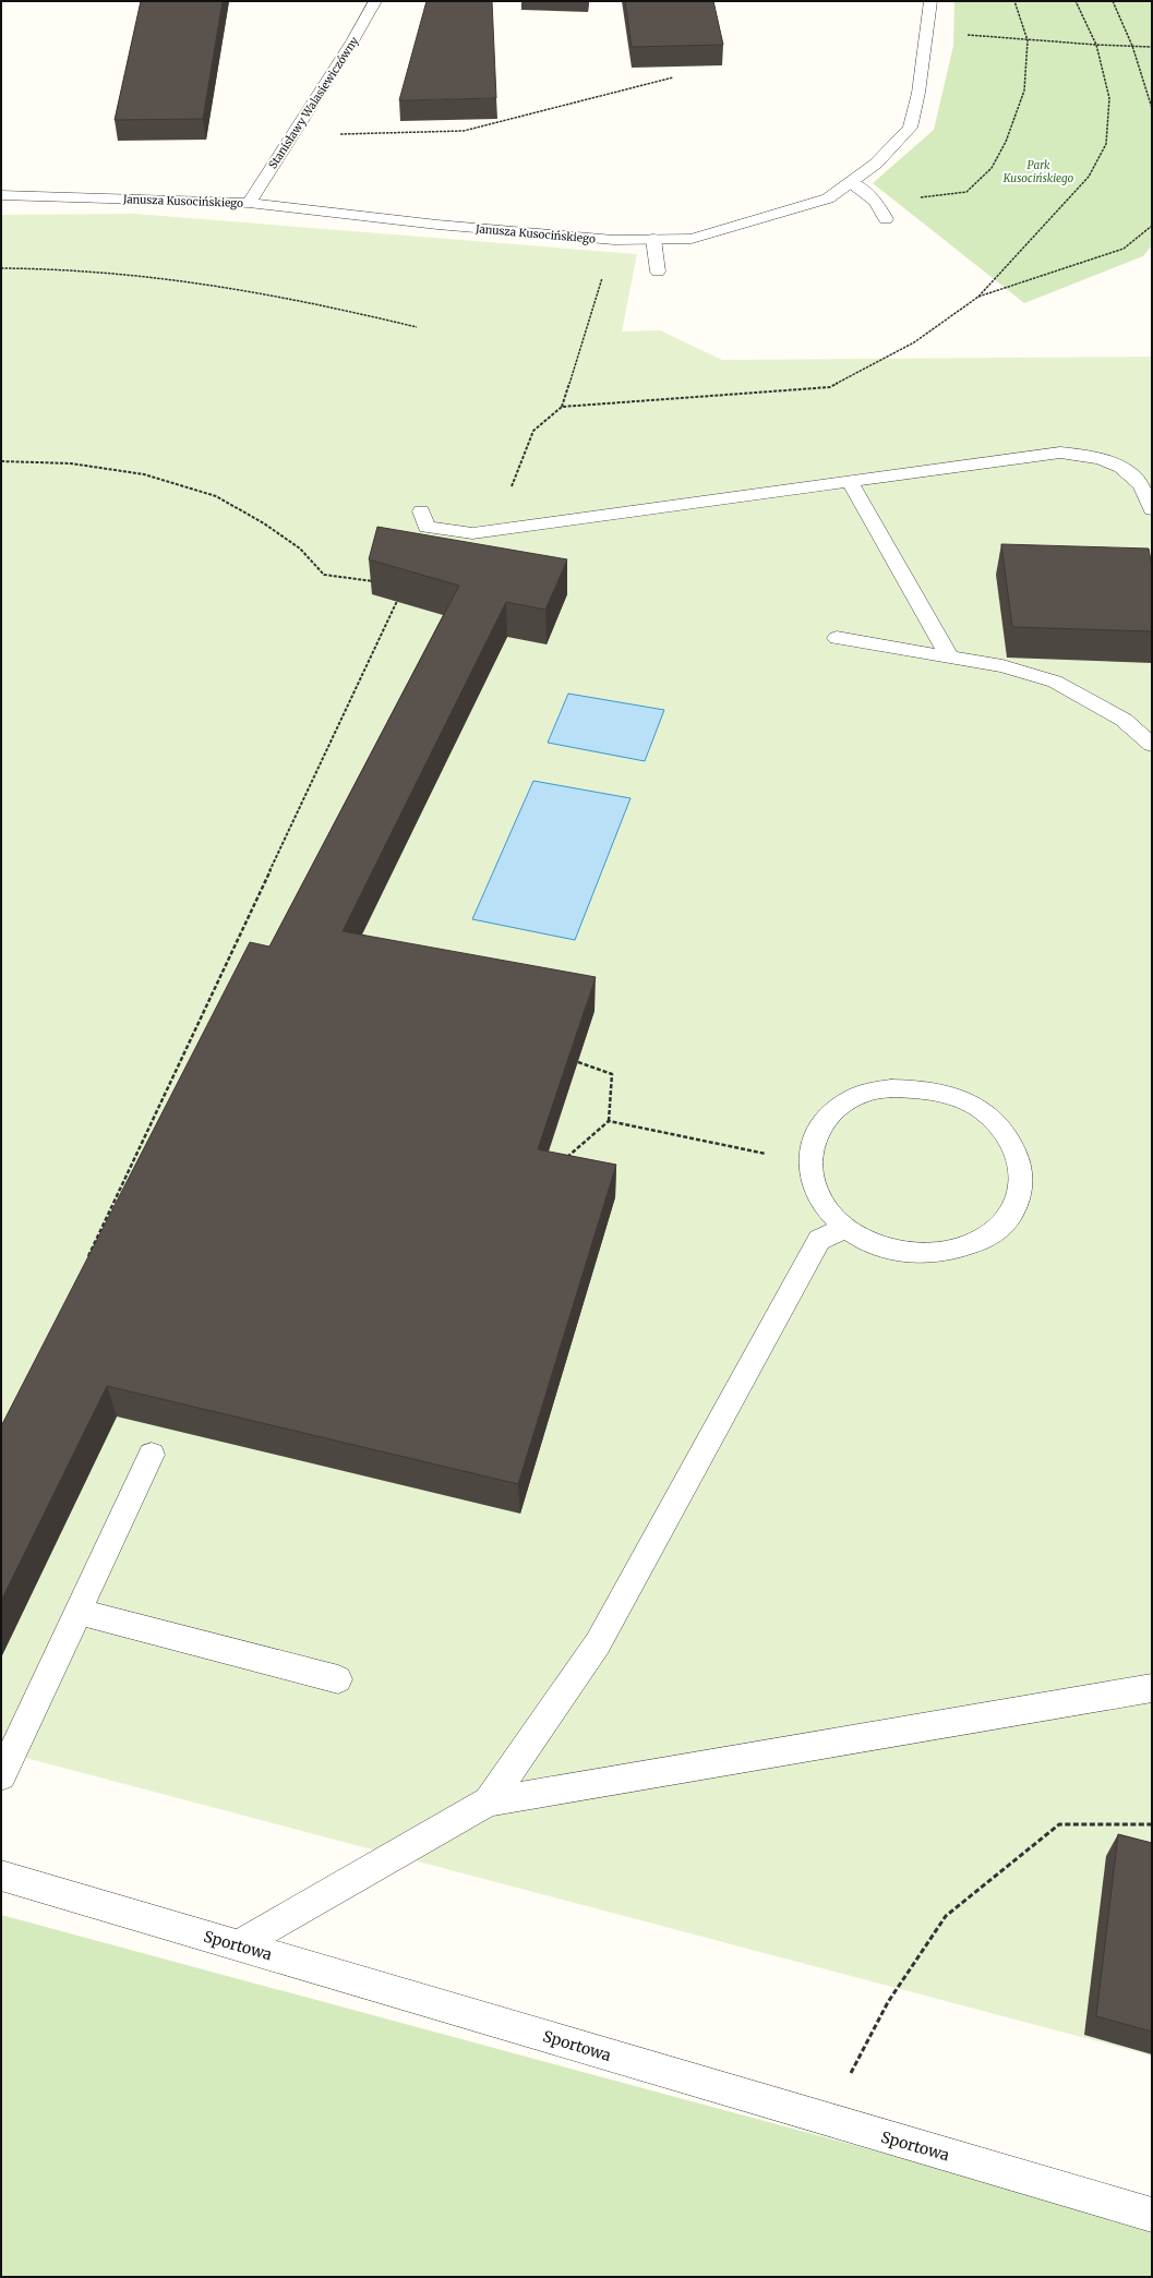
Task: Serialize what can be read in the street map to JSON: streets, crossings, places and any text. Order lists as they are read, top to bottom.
{
  "streets": {
    "street": ["Stanisławy Walasiewiczówny", "Janusza Kusocińskiego", "Sportowa"]
  },
  "crossings": [
    ["Stanisławy Walasiewiczówny", "Janusza Kusocińskiego"]
  ],
  "parks": ["Park Kusocińskiego"]
}
